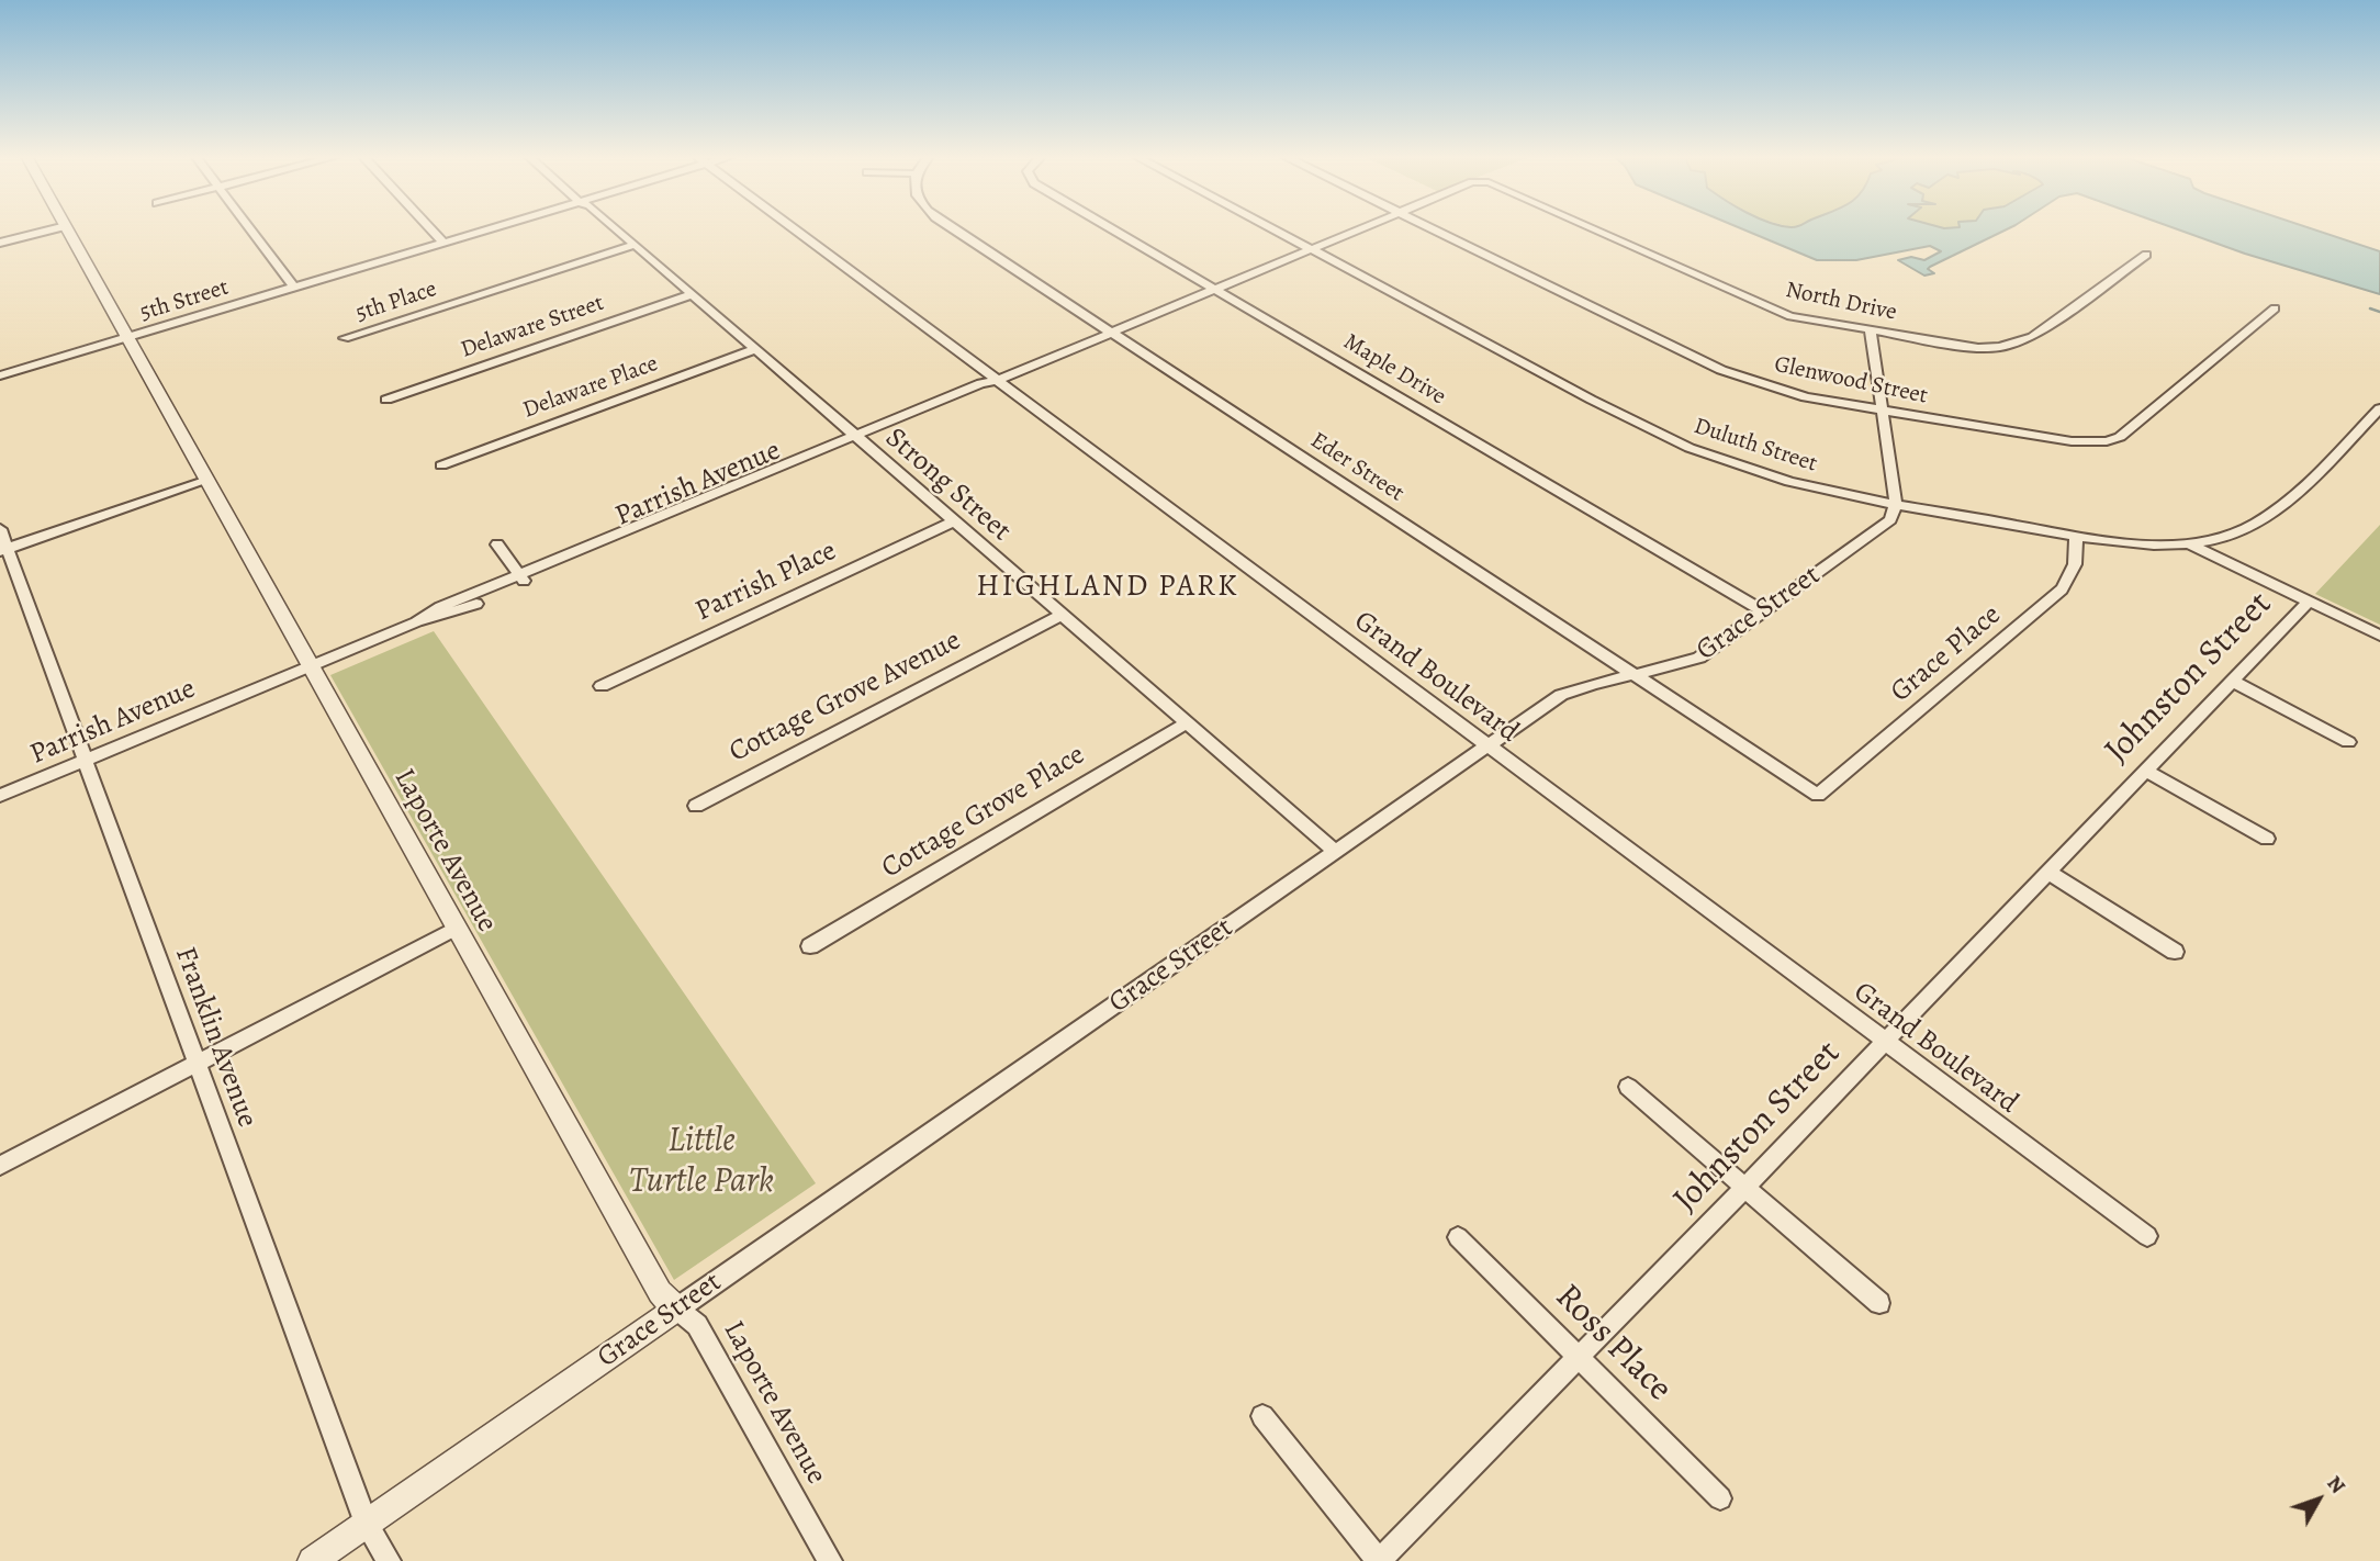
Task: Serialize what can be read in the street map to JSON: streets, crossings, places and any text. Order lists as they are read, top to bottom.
{
  "streets": {
    "street": [
      "5th Street",
      "5th Place",
      "North Drive",
      "Delaware Street",
      "Maple Drive",
      "Glenwood Street",
      "Delaware Place",
      "Duluth Street",
      "Eder Street",
      "Parrish Avenue",
      "Strong Street",
      "Parrish Place",
      "Grace Street",
      "Grace Place",
      "Grand Boulevard",
      "Johnston Street",
      "Cottage Grove Avenue",
      "Cottage Grove Place",
      "Laporte Avenue",
      "Franklin Avenue",
      "Ross Place"
    ]
  },
  "crossings": [
    ["5th Street", "Laporte Avenue"],
    ["5th Place", "Strong Street"],
    ["Delaware Street", "Strong Street"],
    ["Maple Drive", "Parrish Avenue"],
    ["Maple Drive", "Grace Street"],
    ["Delaware Place", "Strong Street"],
    ["Duluth Street", "Parrish Avenue"],
    ["Duluth Street", "Grace Street"],
    ["Duluth Street", "Grace Place"],
    ["Eder Street", "Parrish Avenue"],
    ["Eder Street", "Grace Street"],
    ["Eder Street", "Grace Place"],
    ["Parrish Avenue", "Strong Street"],
    ["Parrish Avenue", "Grand Boulevard"],
    ["Parrish Avenue", "Laporte Avenue"],
    ["Parrish Avenue", "Franklin Avenue"],
    ["Strong Street", "Parrish Place"],
    ["Strong Street", "Grace Street"],
    ["Strong Street", "Cottage Grove Avenue"],
    ["Strong Street", "Cottage Grove Place"],
    ["Grace Street", "Grand Boulevard"],
    ["Grace Street", "Laporte Avenue"],
    ["Grace Street", "Franklin Avenue"],
    ["Grand Boulevard", "Johnston Street"],
    ["Johnston Street", "Ross Place"]
  ],
  "districts": ["HIGHLAND PARK"],
  "parks": ["Little Turtle Park"],
  "north": "top right"
}
